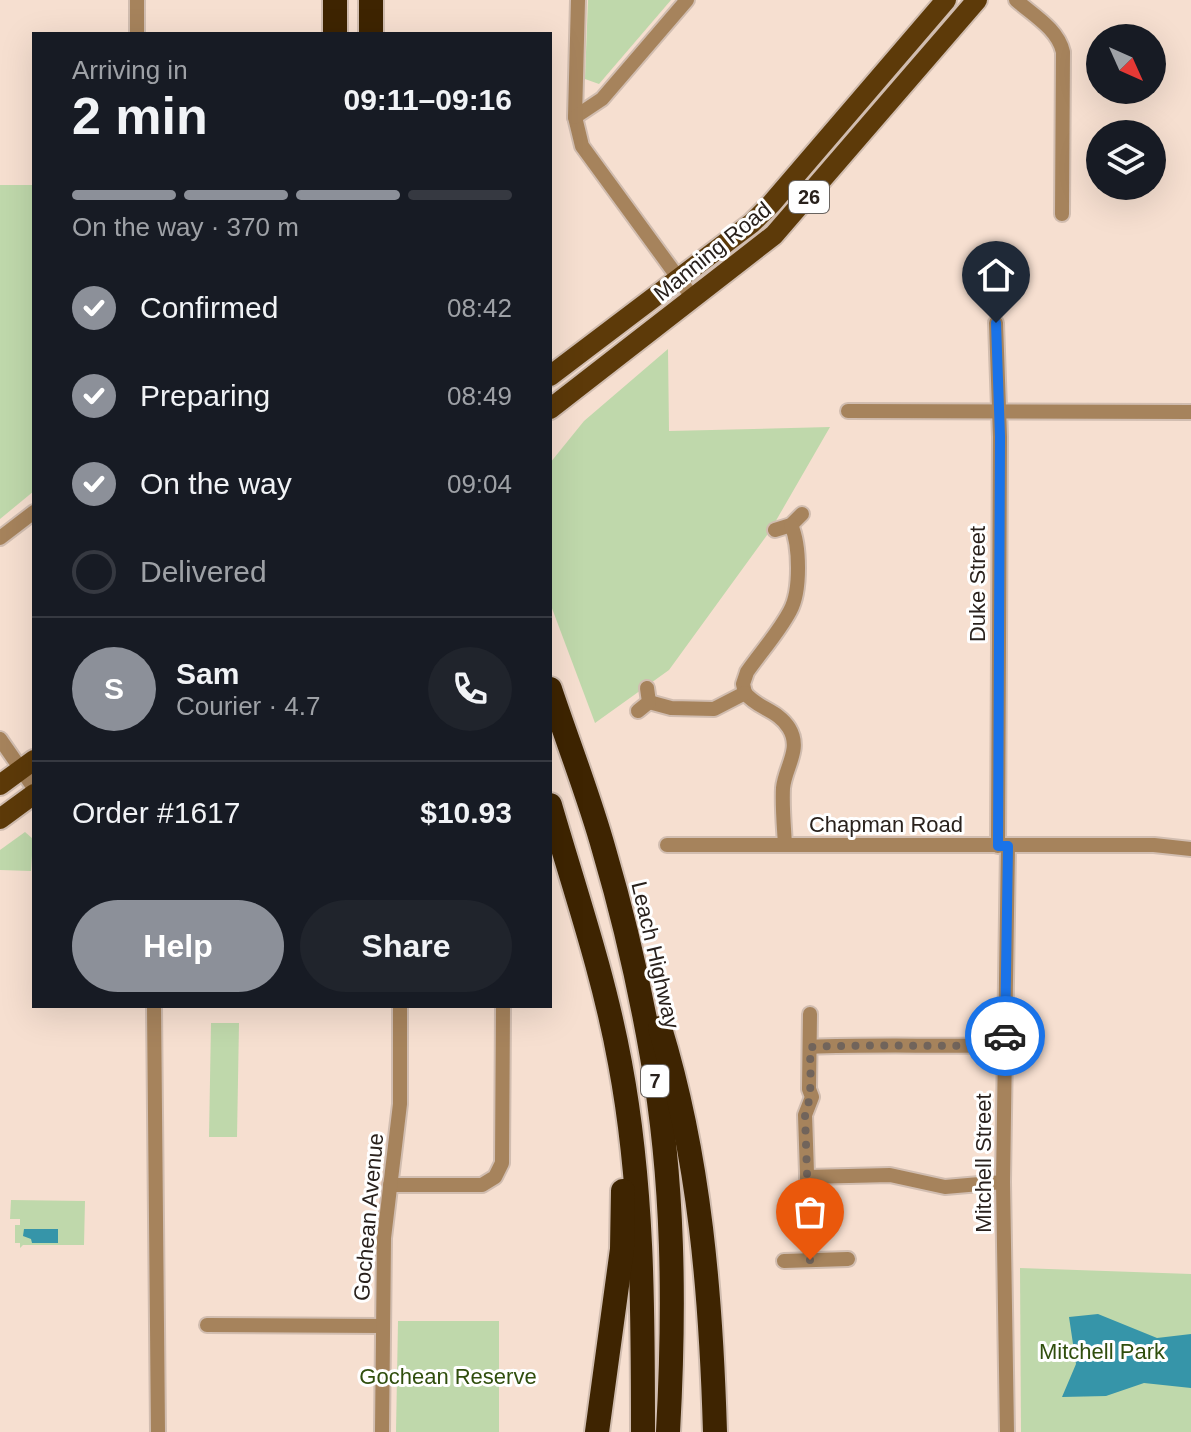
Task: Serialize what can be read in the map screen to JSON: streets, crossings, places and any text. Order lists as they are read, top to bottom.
{
  "streets": {
    "highway": ["Leach Highway", "7"],
    "main road": ["26", "Manning Road"],
    "street": [
      "Duke Street",
      "Chapman Road",
      "Mitchell Street",
      "Gochean Avenue"
    ]
  },
  "crossings": [
    ["Duke Street", "Chapman Road"],
    ["Duke Street", "Mitchell Street"],
    ["Chapman Road", "Mitchell Street"]
  ],
  "parks": ["Mitchell Park", "Gochean Reserve"],
  "north": "bottom right",
  "page": {
    "heading": ["2 min", "Arriving in", "09:11–09:16"],
    "panel": [
      "Sam",
      "Courier · 4.7",
      "Order #1617",
      "$10.93"
    ],
    "bar": "On the way · 370 m",
    "list": [
      ["Confirmed", "08:42"],
      ["Preparing", "08:49"],
      ["On the way", "09:04"],
      "Delivered"
    ],
    "round": "S",
    "buttons": ["Help", "Share"]
  }
}
